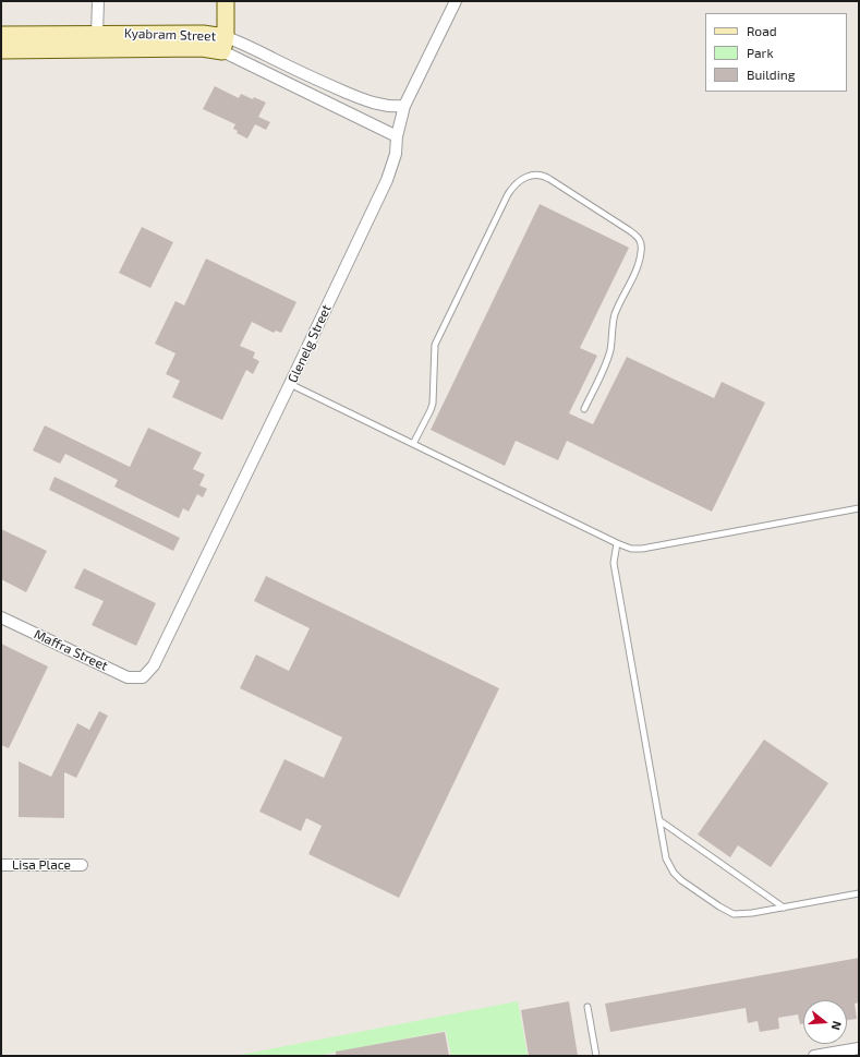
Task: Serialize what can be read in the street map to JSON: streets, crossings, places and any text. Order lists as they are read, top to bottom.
{
  "streets": {
    "street": [
      "Kyabram Street",
      "Glenelg Street",
      "Maffra Street",
      "Lisa Place"
    ]
  },
  "crossings": [
    ["Kyabram Street", "Glenelg Street"],
    ["Glenelg Street", "Maffra Street"]
  ],
  "legend": ["Road", "Park", "Building"],
  "north": "right"
}
